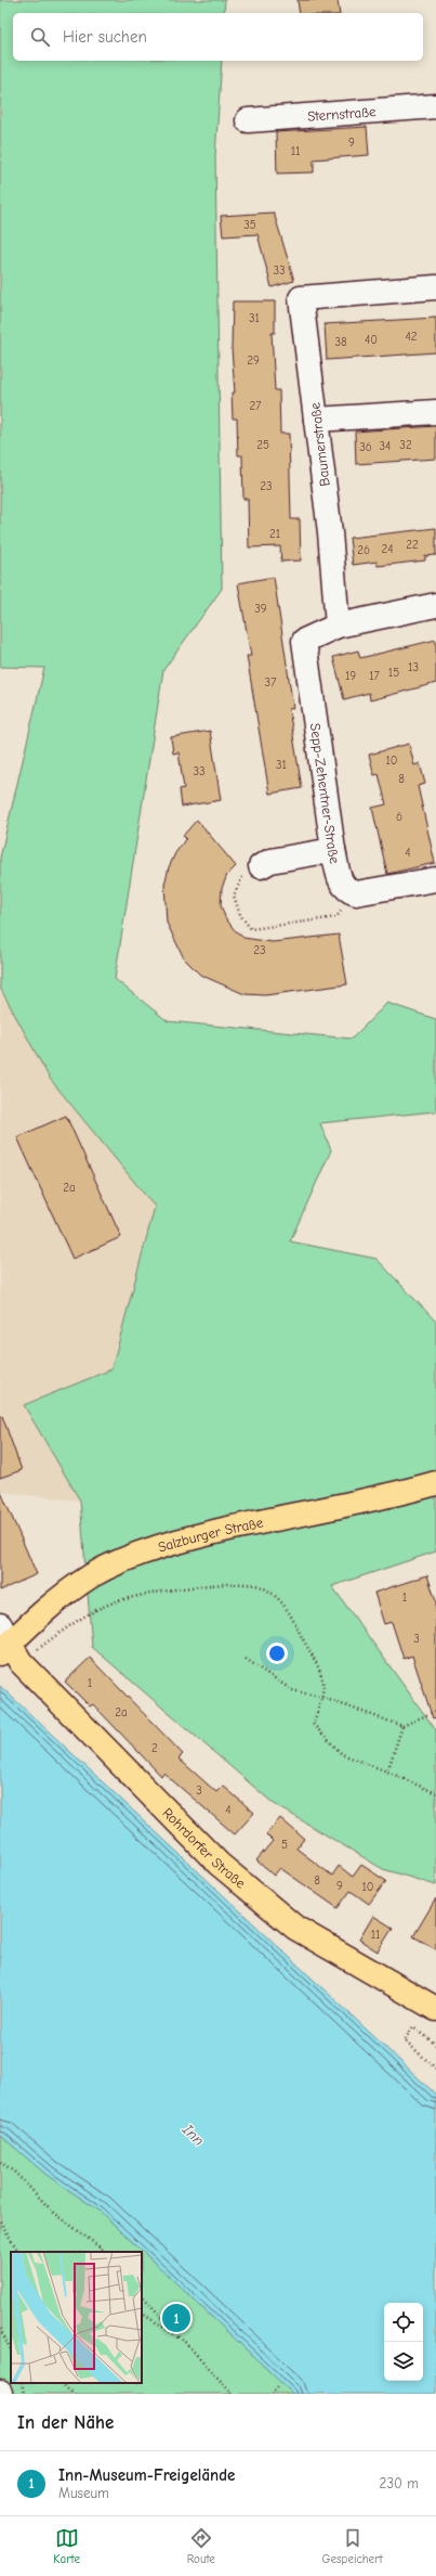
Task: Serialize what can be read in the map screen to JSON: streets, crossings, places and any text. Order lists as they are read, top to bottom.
{
  "streets": {
    "main road": ["Salzburger Straße", "Rohrdorfer Straße"],
    "street": ["Sternstraße", "Baumerstraße", "Sepp-Zehentner-Straße"]
  },
  "crossings": [
    ["Baumerstraße", "Sepp-Zehentner-Straße"],
    ["Salzburger Straße", "Rohrdorfer Straße"]
  ],
  "water": ["Inn"],
  "house_numbers": [
    "9",
    "11",
    "35",
    "33",
    "31",
    "42",
    "40",
    "38",
    "29",
    "27",
    "25",
    "32",
    "34",
    "36",
    "23",
    "21",
    "22",
    "24",
    "26",
    "39",
    "13",
    "15",
    "19",
    "17",
    "37",
    "10",
    "31",
    "33",
    "8",
    "6",
    "4",
    "23",
    "2a",
    "1",
    "3",
    "1",
    "2a",
    "2",
    "3",
    "4",
    "5",
    "8",
    "9",
    "10",
    "11"
  ],
  "page": {
    "search": "Hier suchen",
    "pins": "1",
    "heading": "In der Nähe",
    "list": [
      {
        "mark": "1",
        "name": "Inn-Museum-Freigelände",
        "note": "Museum",
        "value": "230 m"
      }
    ],
    "nav": ["Karte", "Route", "Gespeichert"]
  }
}
